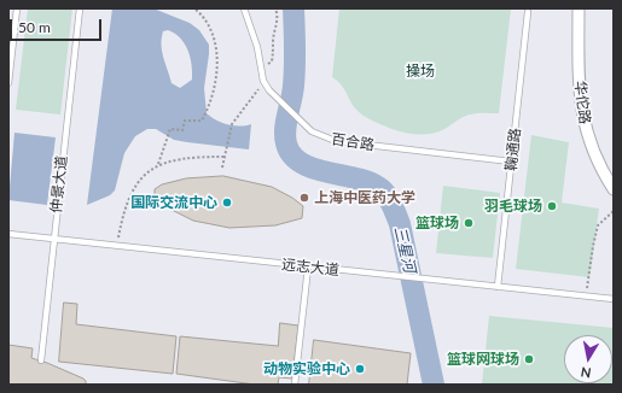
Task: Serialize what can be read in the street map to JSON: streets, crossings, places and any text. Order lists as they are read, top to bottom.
{
  "streets": {
    "street": ["华佗路"],
    "lane": [
      "百合路",
      "鞠通路",
      "仲景大道",
      "远志大道"
    ]
  },
  "crossings": [
    ["百合路", "鞠通路"],
    ["鞠通路", "远志大道"],
    ["仲景大道", "远志大道"]
  ],
  "water": ["三星河"],
  "parks": ["操场"],
  "places": [
    "上海中医药大学",
    "国际交流中心",
    "羽毛球场",
    "篮球场",
    "篮球网球场",
    "动物实验中心"
  ],
  "scale_bar": "50 m",
  "north": "bottom"
}
